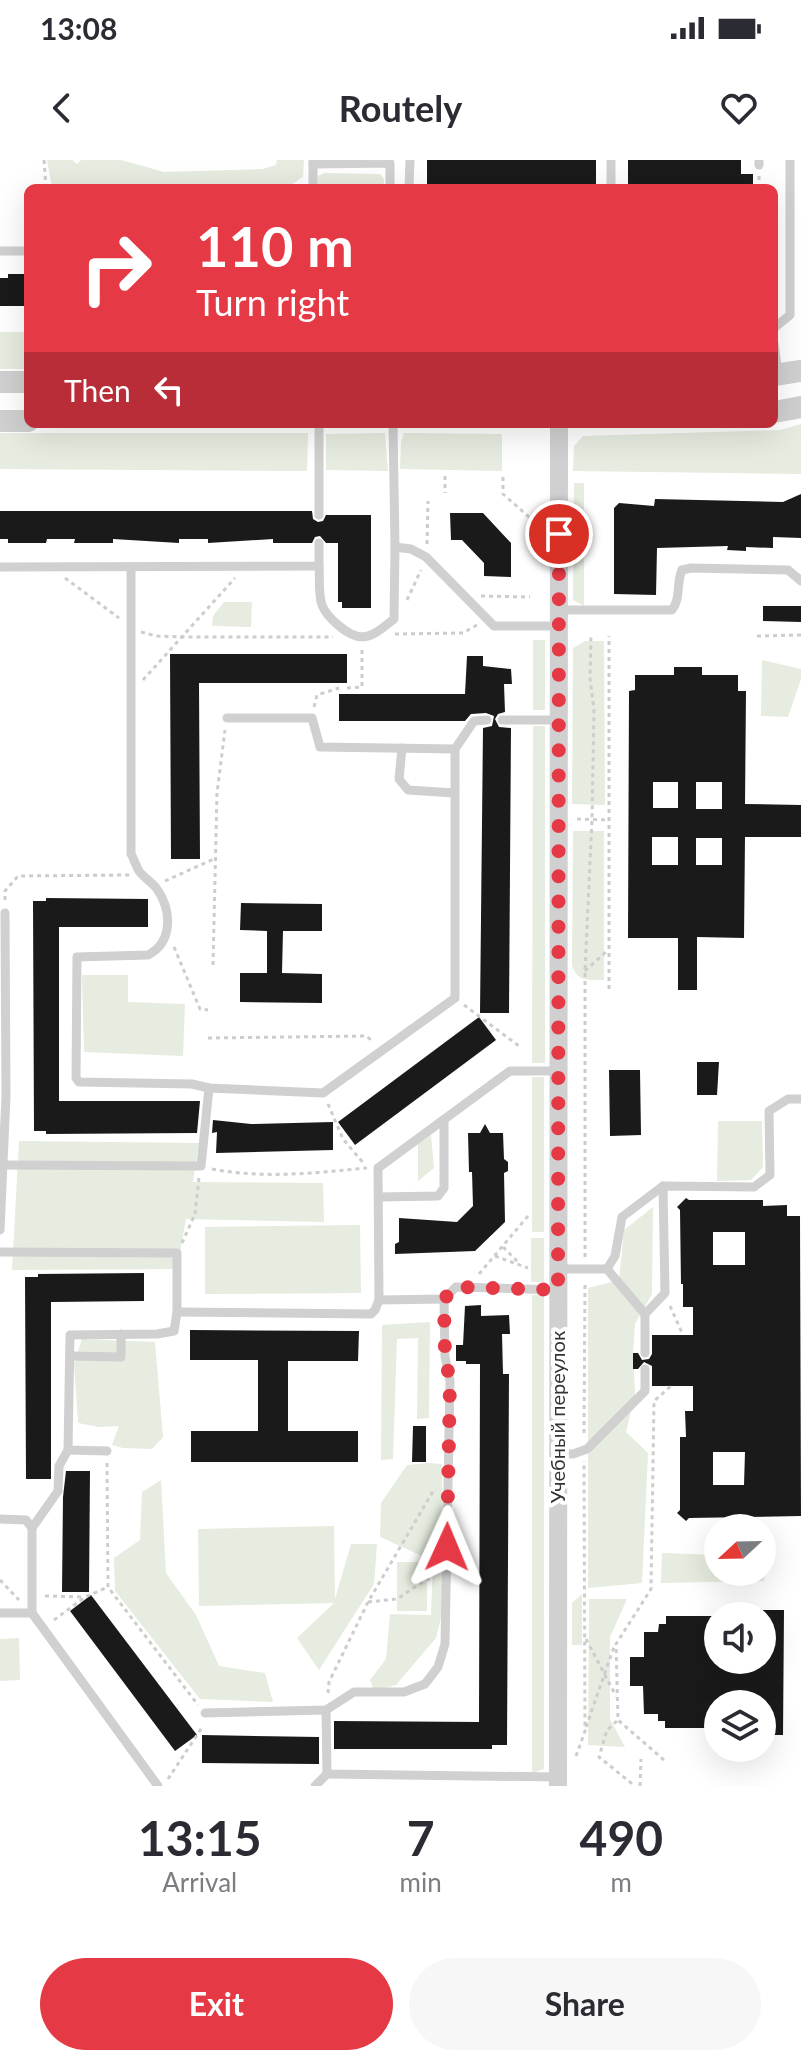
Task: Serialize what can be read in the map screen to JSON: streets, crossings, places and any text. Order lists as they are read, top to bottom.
{
  "streets": {
    "street": ["Учебный переулок"]
  },
  "north": "left",
  "page": {
    "status": "13:08",
    "header": "Routely",
    "turn": ["110 m", "Turn right"],
    "then": "Then",
    "eta": [
      "13:15",
      "Arrival",
      "7",
      "min",
      "490",
      "m"
    ],
    "buttons": ["Exit", "Share"]
  }
}
